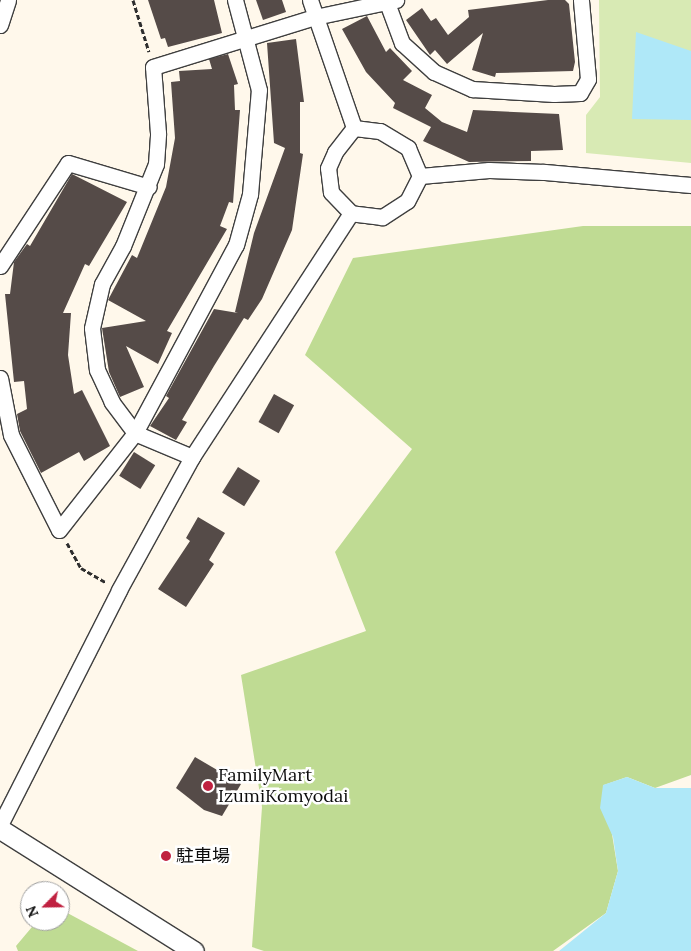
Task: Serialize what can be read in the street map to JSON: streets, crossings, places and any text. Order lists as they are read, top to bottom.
{
  "places": ["FamilyMart IzumiKomyodai", "駐車場"],
  "north": "bottom left"
}
